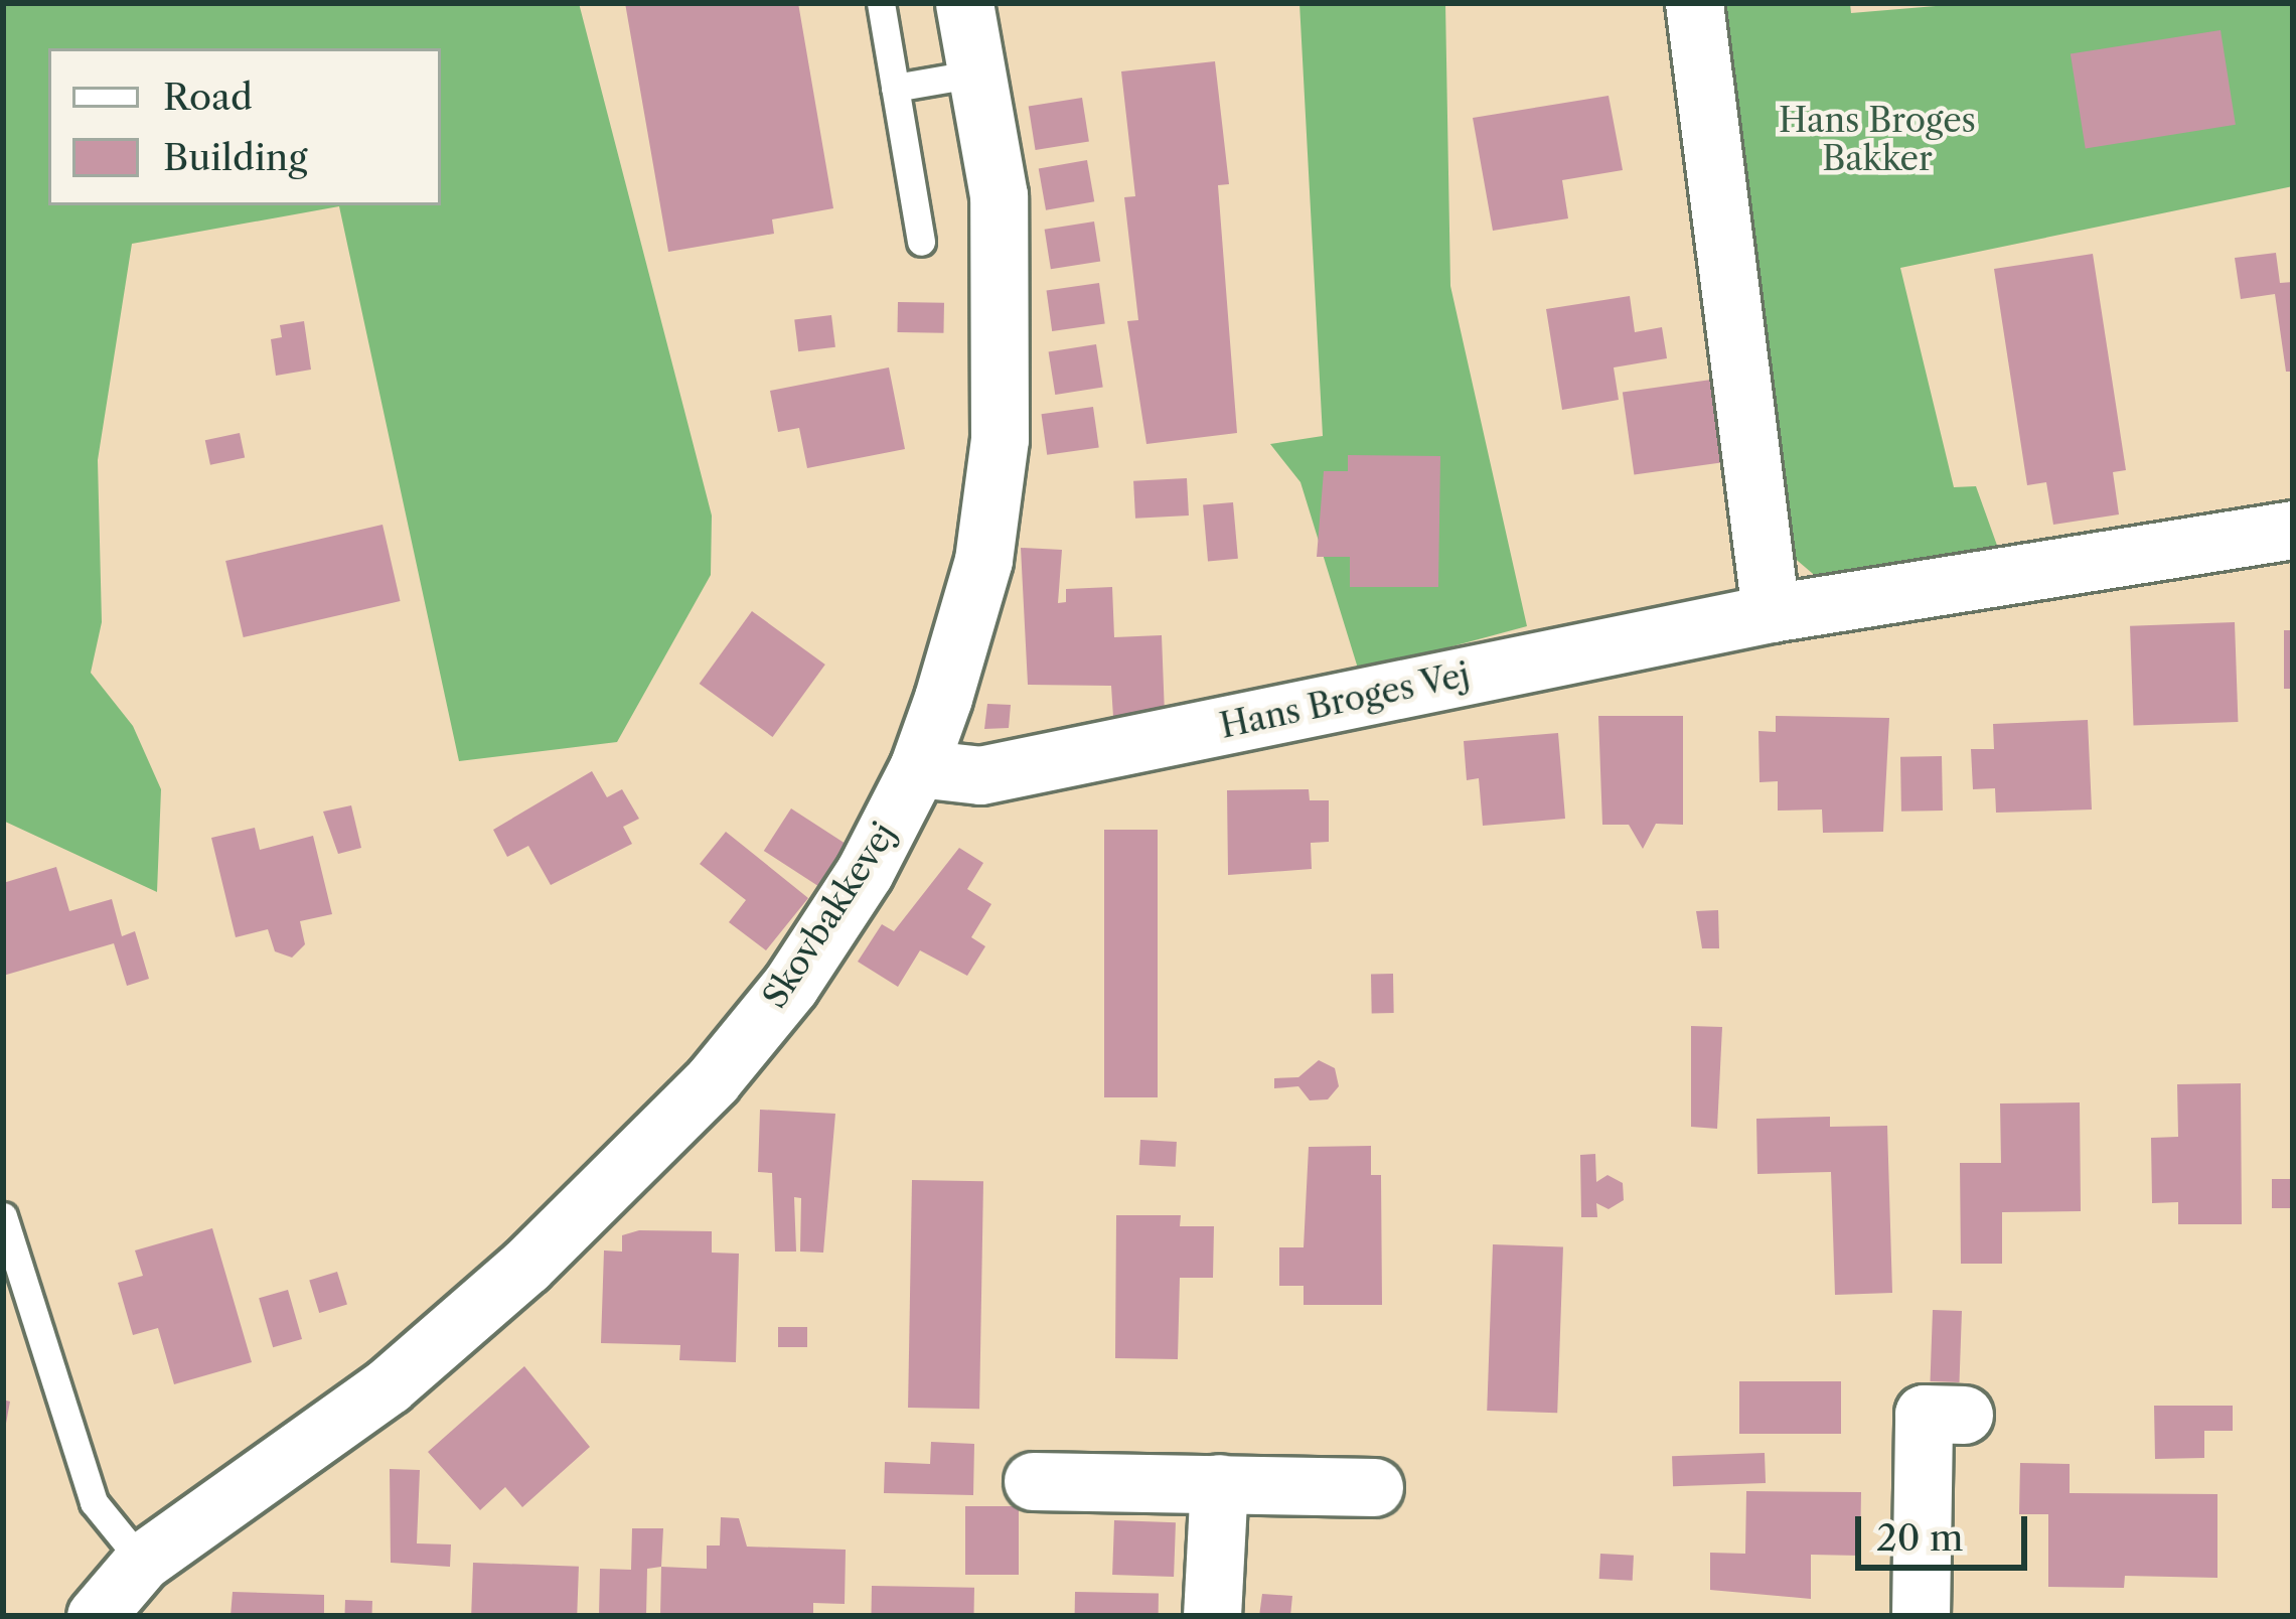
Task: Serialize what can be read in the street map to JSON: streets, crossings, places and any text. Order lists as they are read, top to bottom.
{
  "streets": {
    "street": ["Hans Broges Vej", "Skovbakkevej"]
  },
  "crossings": [
    ["Hans Broges Vej", "Skovbakkevej"]
  ],
  "parks": ["Hans Broges Bakker"],
  "legend": ["Road", "Building"],
  "scale_bar": "20 m"
}
